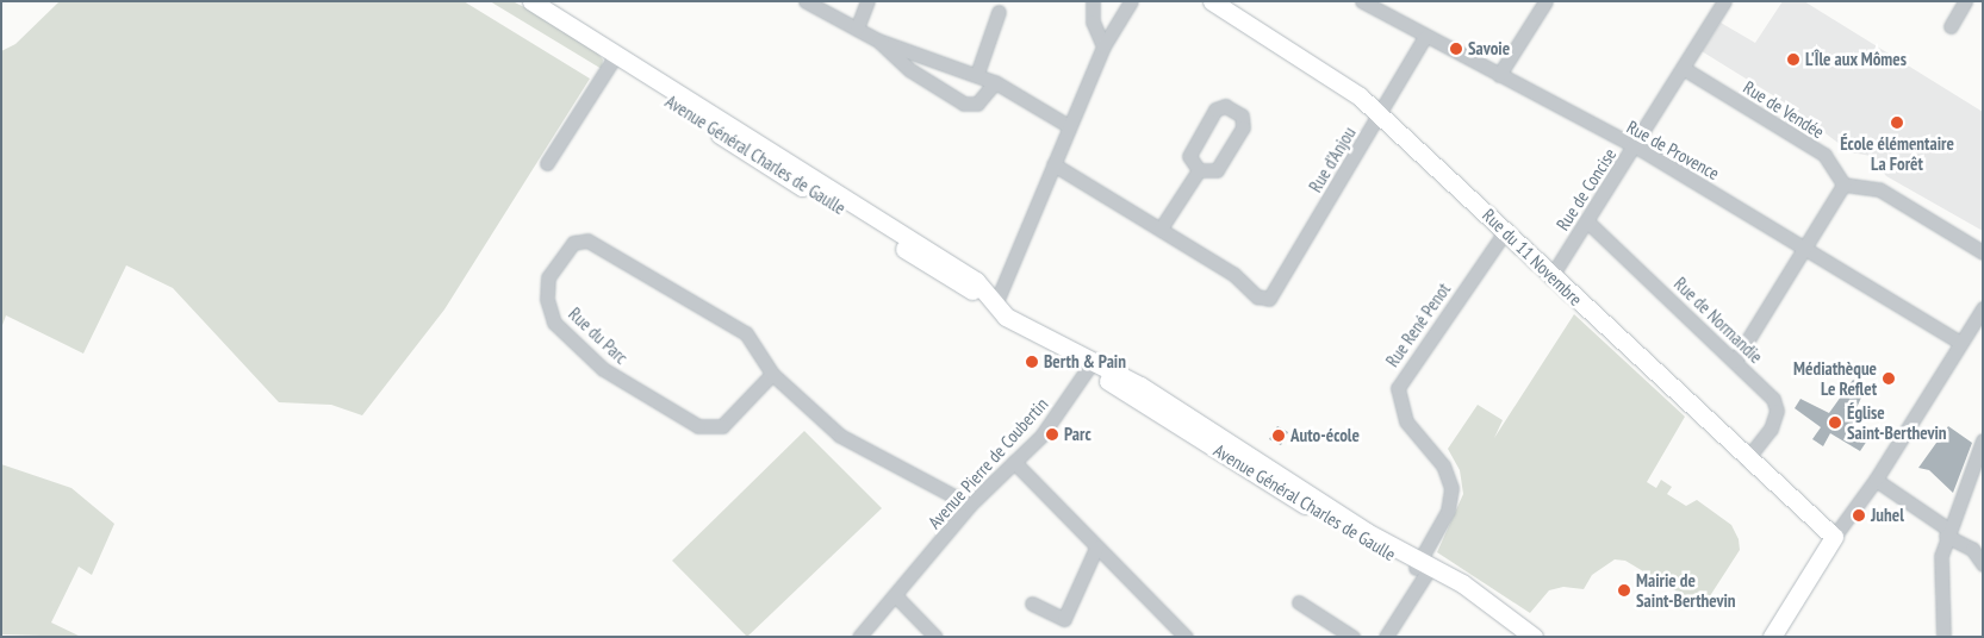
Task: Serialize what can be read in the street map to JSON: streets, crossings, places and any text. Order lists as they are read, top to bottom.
{
  "streets": {
    "main road": ["Avenue Général Charles de Gaulle", "Rue du 11 Novembre"],
    "street": [
      "Rue de Vendée",
      "Rue de Provence",
      "Rue d'Anjou",
      "Rue de Concise",
      "Rue de Normandie",
      "Rue René Penot",
      "Rue du Parc",
      "Avenue Pierre de Coubertin"
    ]
  },
  "crossings": [
    ["Rue de Vendée", "Rue de Concise"],
    ["Rue de Provence", "Rue d'Anjou"],
    ["Rue de Provence", "Rue de Concise"],
    ["Avenue Général Charles de Gaulle", "Rue René Penot"],
    ["Avenue Général Charles de Gaulle", "Avenue Pierre de Coubertin"],
    ["Rue d'Anjou", "Rue du 11 Novembre"],
    ["Rue de Concise", "Rue du 11 Novembre"],
    ["Rue de Concise", "Rue de Normandie"],
    ["Rue du 11 Novembre", "Rue de Normandie"],
    ["Rue du 11 Novembre", "Rue René Penot"],
    ["Rue du Parc", "Avenue Pierre de Coubertin"]
  ],
  "places": [
    "Savoie",
    "L'Île aux Mômes",
    "École élémentaire La Forêt",
    "Berth & Pain",
    "Médiathèque Le Reflet",
    "Église Saint-Berthevin",
    "Parc",
    "Auto-école",
    "Juhel",
    "Mairie de Saint-Berthevin"
  ]
}
